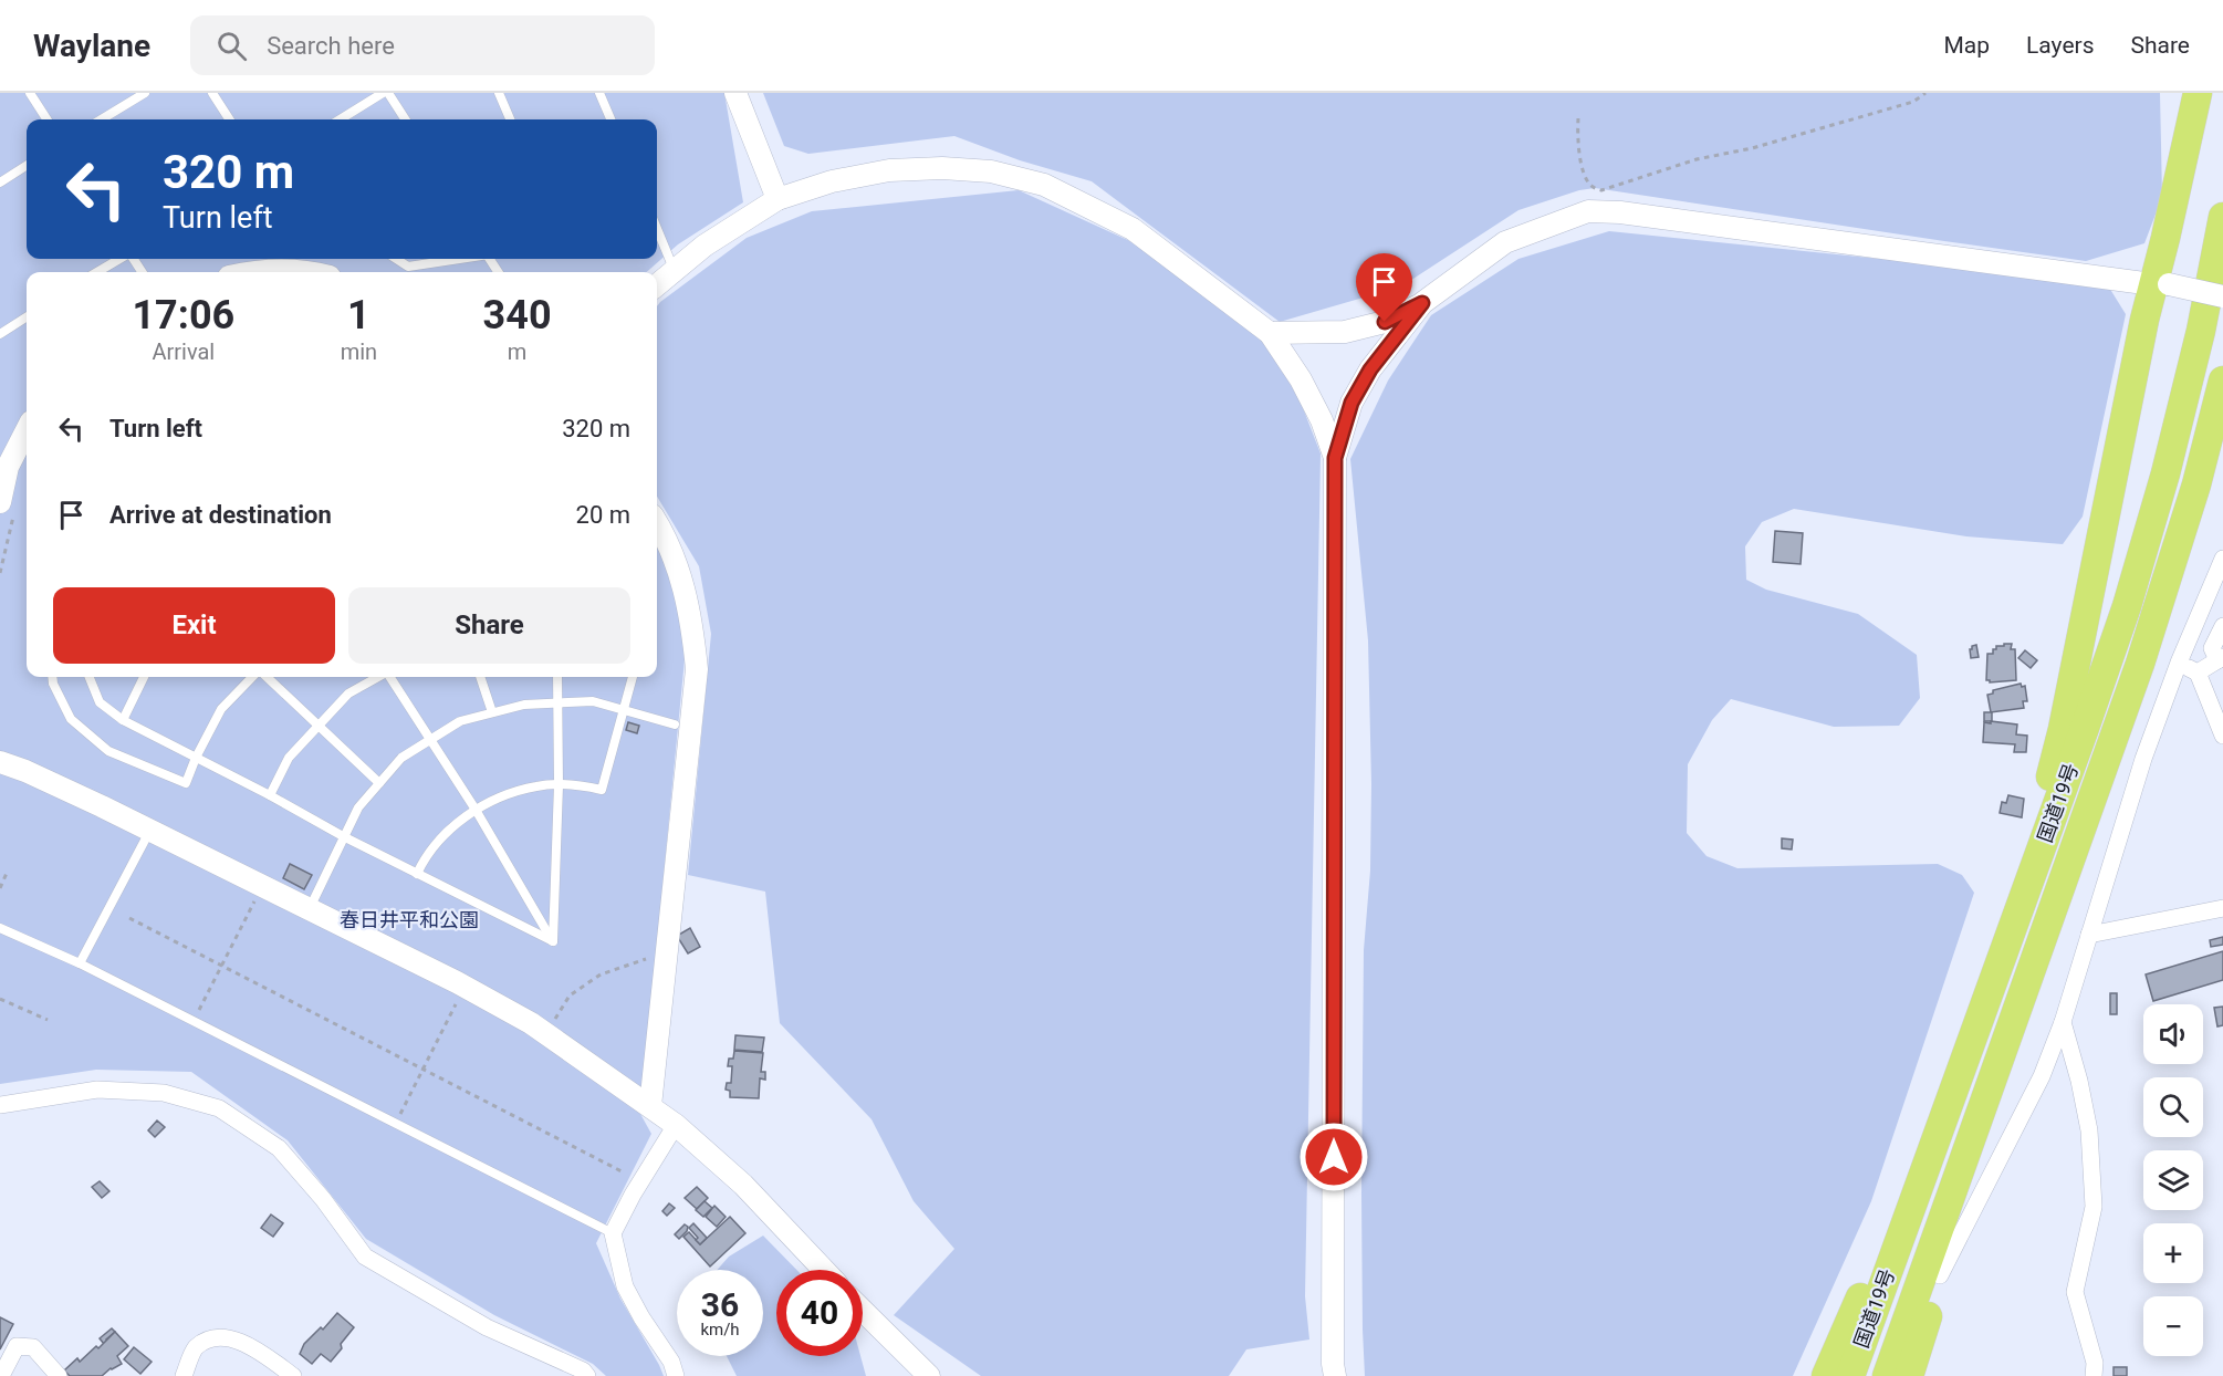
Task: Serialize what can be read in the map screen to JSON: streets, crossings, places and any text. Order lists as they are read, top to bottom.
{
  "streets": {
    "highway": ["国道19号"]
  },
  "parks": ["春日井平和公園"],
  "page": {
    "header": "Waylane",
    "search": "Search here",
    "nav": ["Map", "Layers", "Share"],
    "turn": ["320 m", "Turn left"],
    "eta": [
      "17:06",
      "Arrival",
      "1",
      "min",
      "340",
      "m"
    ],
    "list": [
      {
        "name": "Turn left",
        "value": "320 m"
      },
      {
        "name": "Arrive at destination",
        "value": "20 m"
      }
    ],
    "buttons": ["Exit", "Share"],
    "map_buttons": ["+", "−"],
    "speed": "36 km/h",
    "limit": "40"
  }
}
